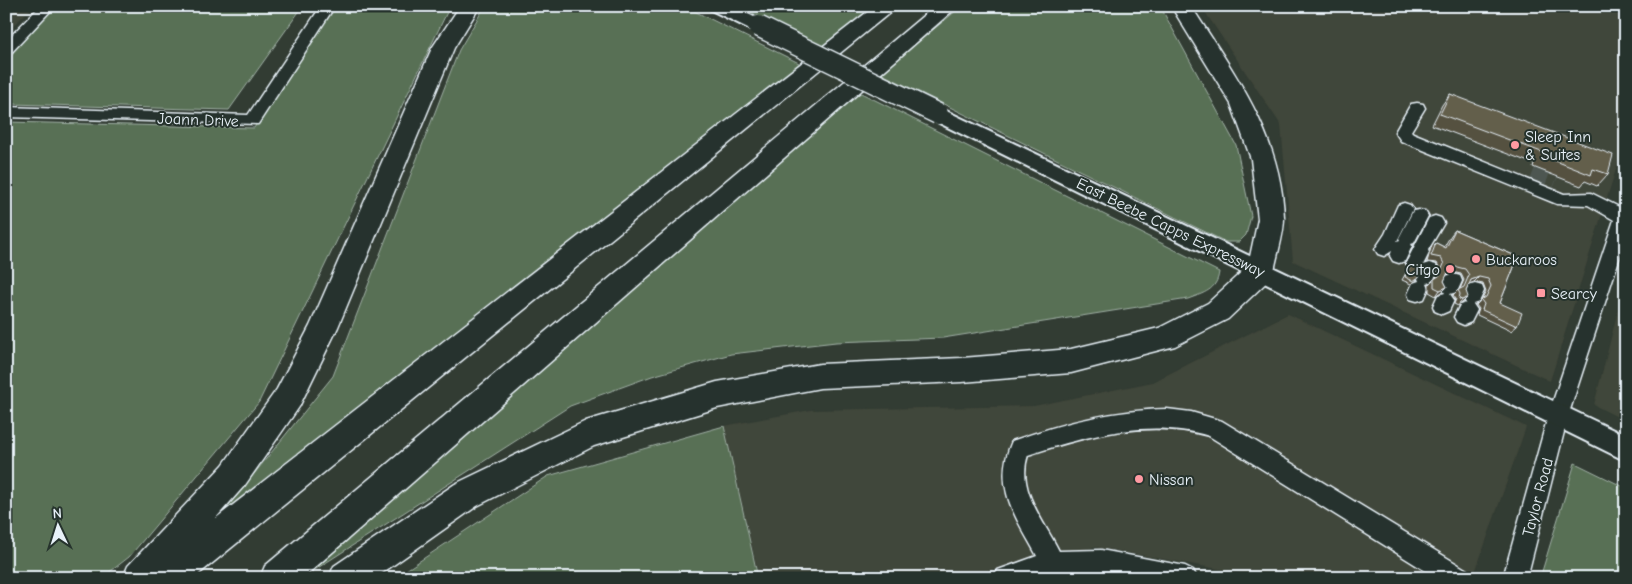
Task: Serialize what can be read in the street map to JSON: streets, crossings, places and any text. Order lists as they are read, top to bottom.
{
  "streets": {
    "main road": ["East Beebe Capps Expressway"],
    "street": ["Joann Drive", "Taylor Road"]
  },
  "crossings": [
    ["East Beebe Capps Expressway", "Taylor Road"]
  ],
  "places": {
    "other": [
      "Sleep Inn & Suites",
      "Buckaroos",
      "Citgo",
      "Nissan"
    ],
    "transit": ["Searcy"]
  },
  "north": "top"
}
